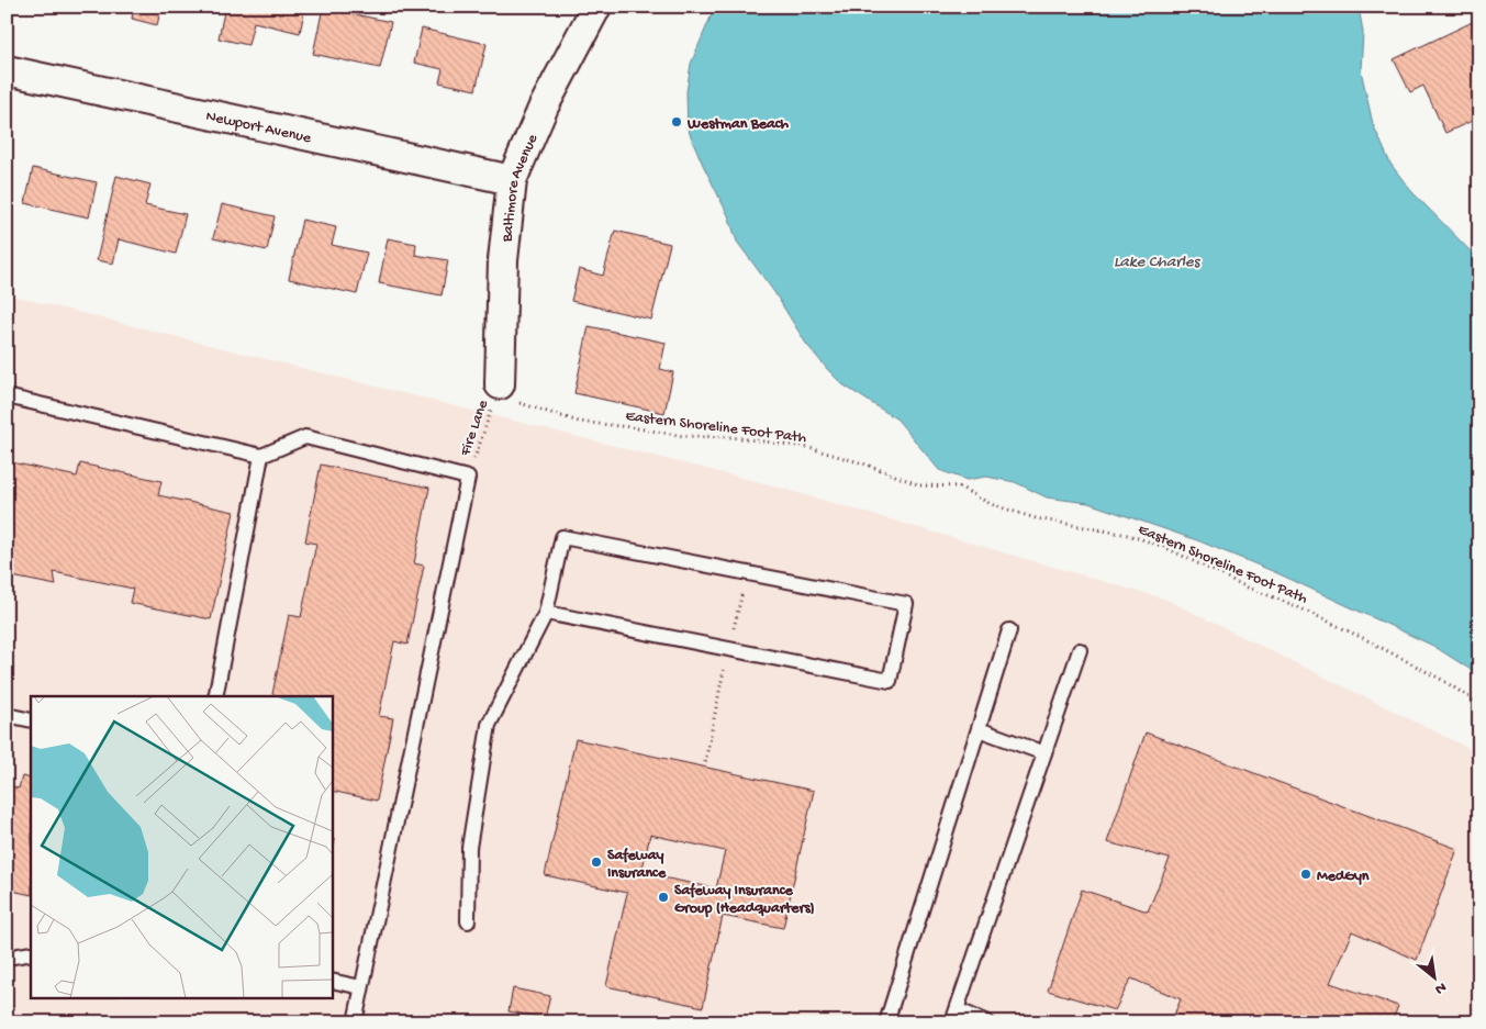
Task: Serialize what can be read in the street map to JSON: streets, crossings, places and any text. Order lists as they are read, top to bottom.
{
  "streets": {
    "street": ["Newport Avenue", "Baltimore Avenue"],
    "path": ["Eastern Shoreline Foot Path", "Fire Lane"]
  },
  "crossings": [
    ["Newport Avenue", "Baltimore Avenue"],
    ["Baltimore Avenue", "Eastern Shoreline Foot Path"],
    ["Baltimore Avenue", "Fire Lane"],
    ["Eastern Shoreline Foot Path", "Fire Lane"]
  ],
  "water": ["Lake Charles"],
  "places": [
    "Westman Beach",
    "Safeway Insurance",
    "MedGyn",
    "Safeway Insurance Group (Headquarters)"
  ],
  "north": "bottom right"
}
